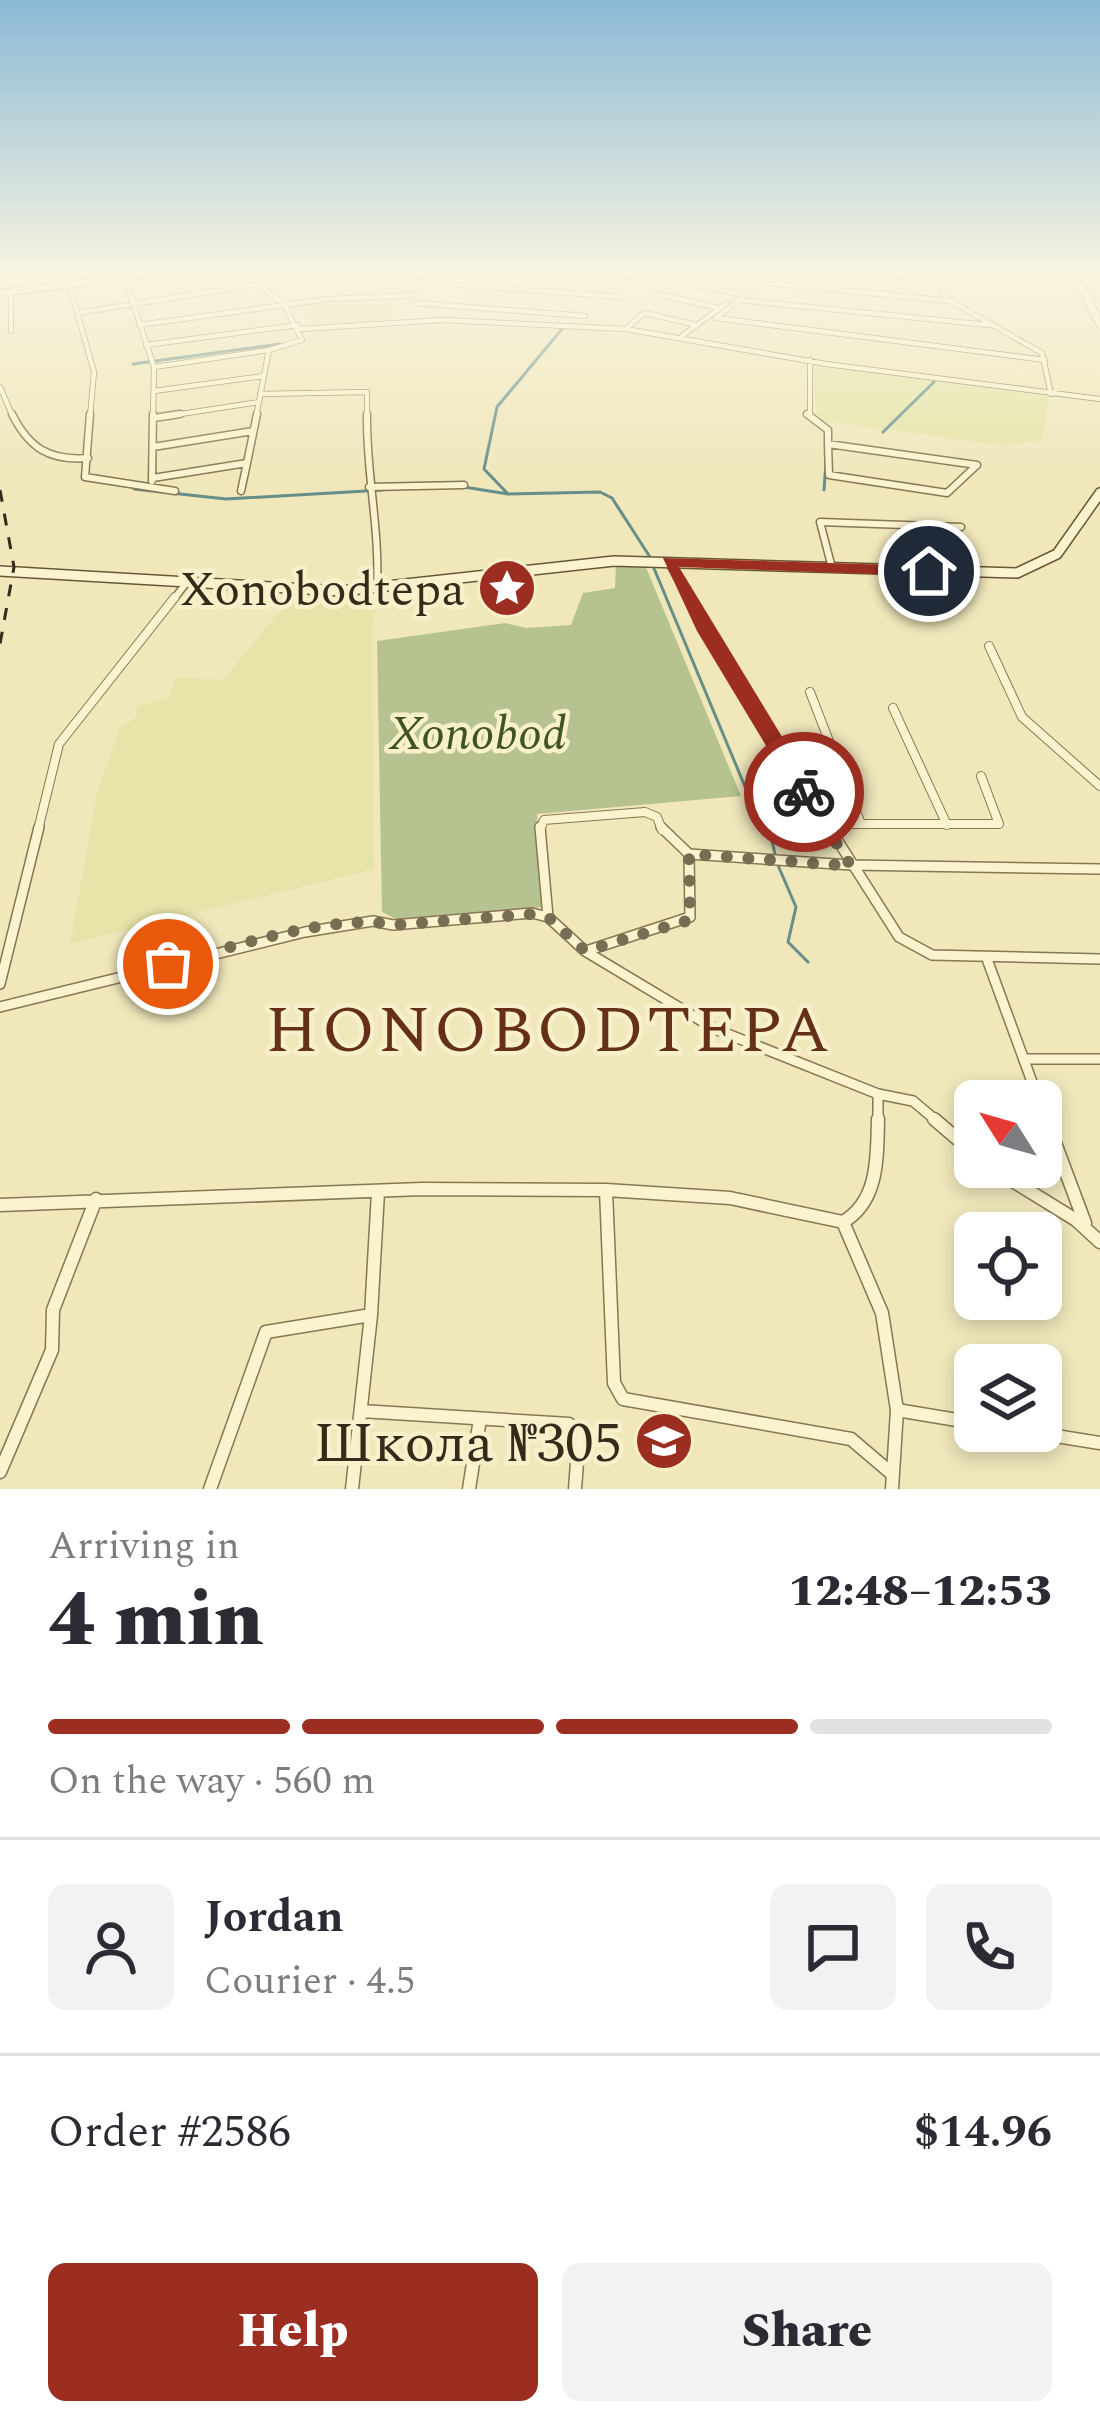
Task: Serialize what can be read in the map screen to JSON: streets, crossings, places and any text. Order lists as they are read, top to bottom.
{
  "districts": ["HONOBODTEPA"],
  "parks": ["Xonobod"],
  "places": {
    "place": ["Xonobodtepa"],
    "school or university": ["Школа №305"]
  },
  "north": "top left",
  "page": {
    "heading": ["4 min", "Arriving in", "12:48–12:53"],
    "panel": [
      "Jordan",
      "Courier · 4.5",
      "Order #2586",
      "$14.96"
    ],
    "bar": "On the way · 560 m",
    "buttons": ["Help", "Share"]
  }
}
